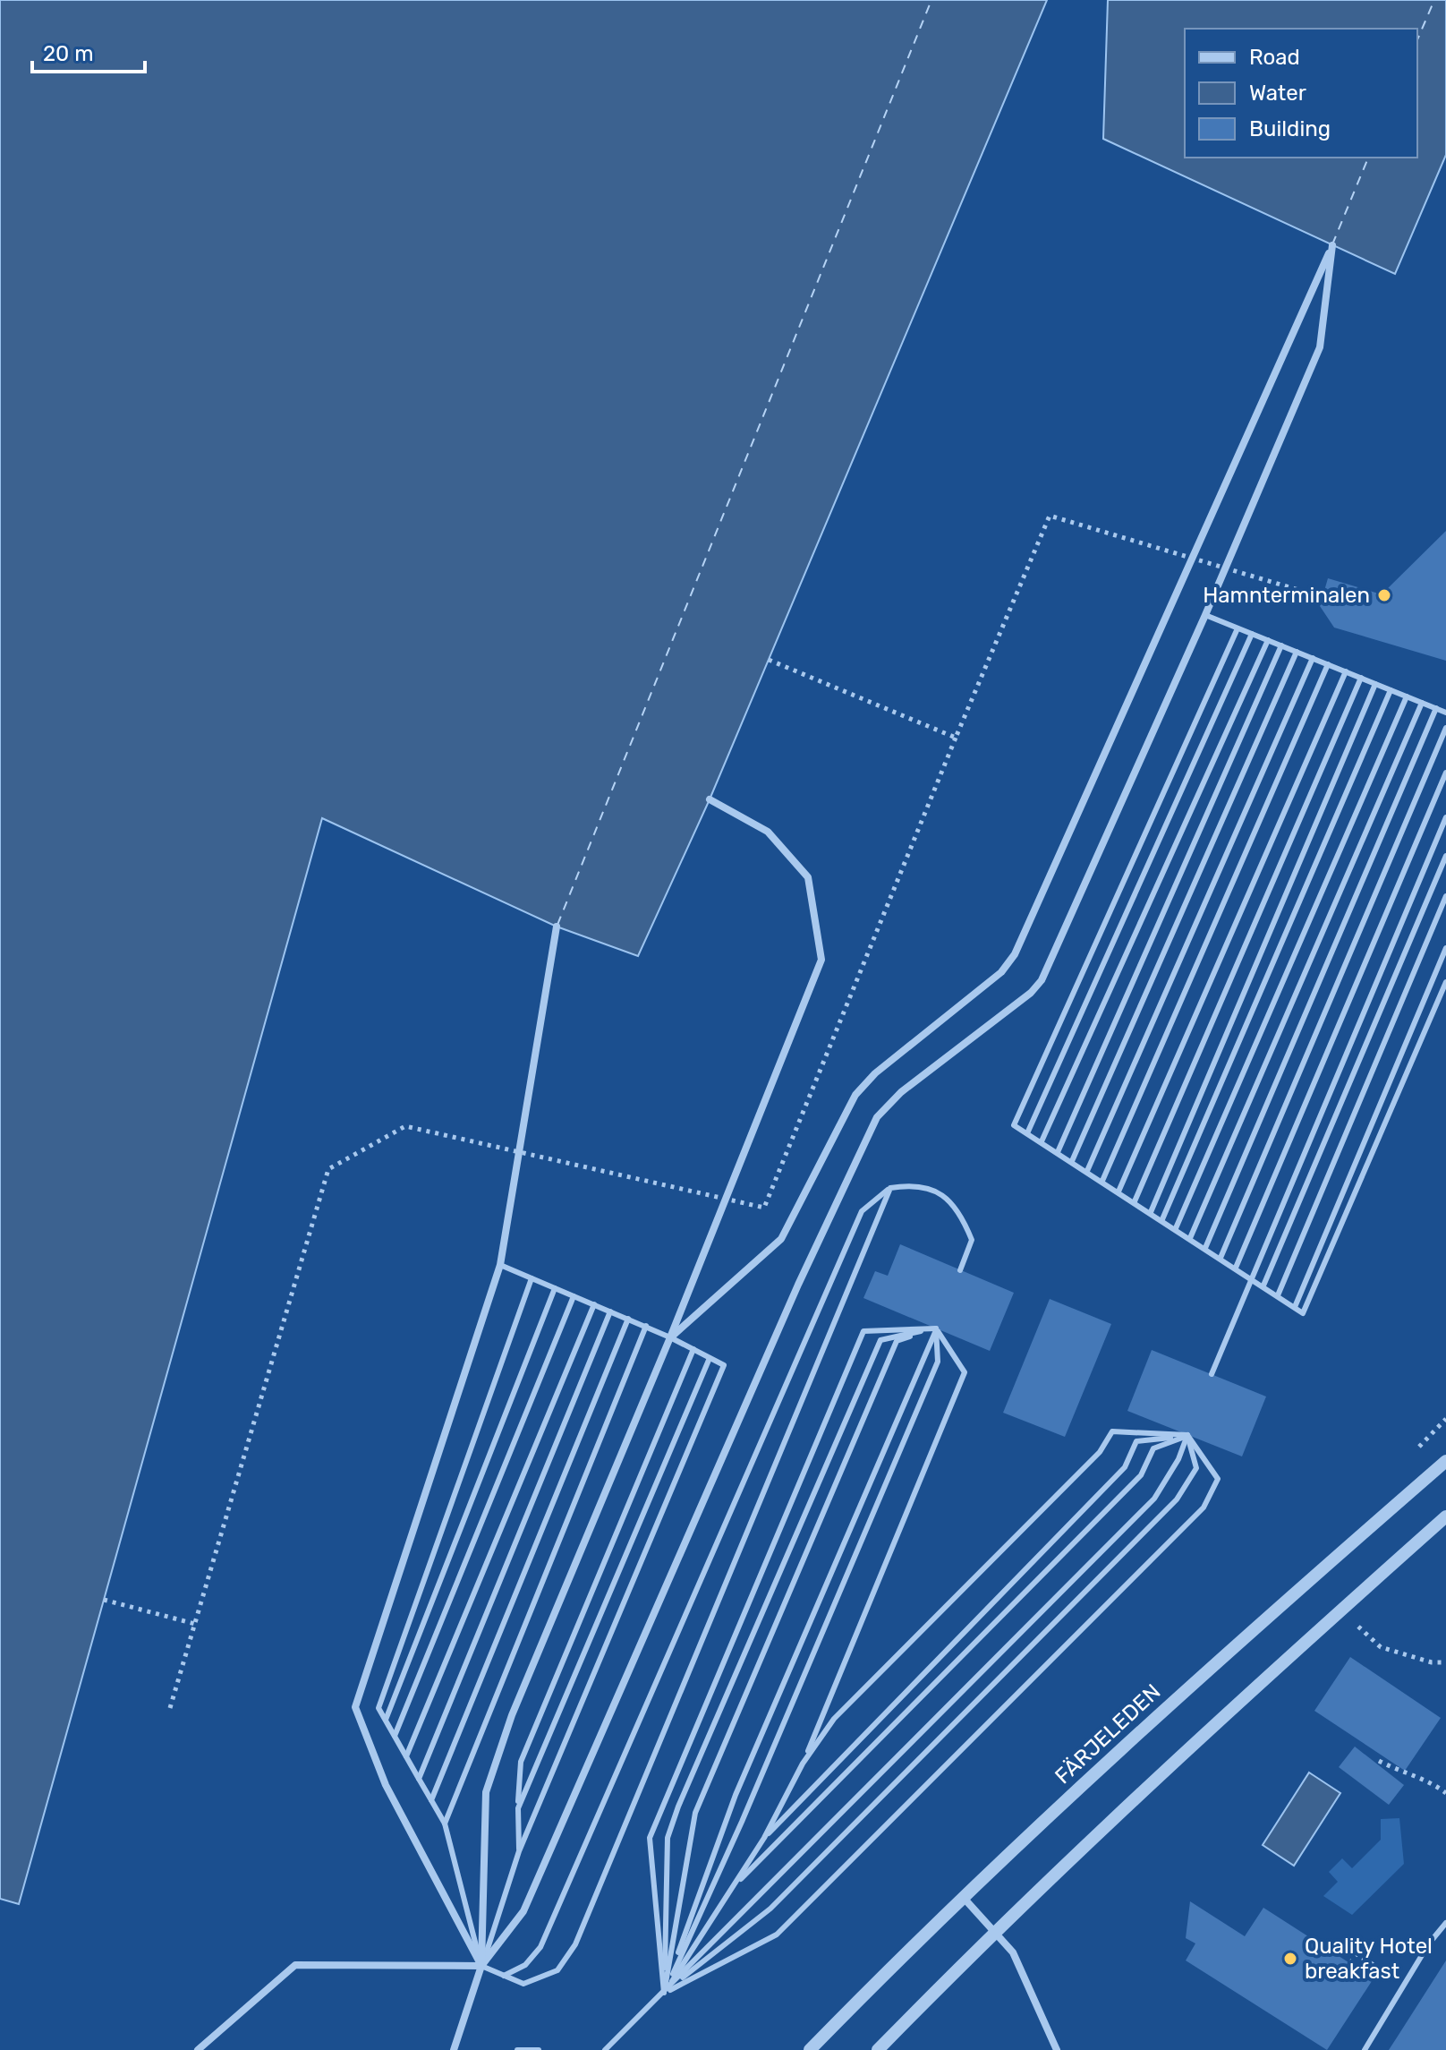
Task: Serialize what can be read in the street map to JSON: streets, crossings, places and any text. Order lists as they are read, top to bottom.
{
  "streets": {
    "street": ["FÄRJELEDEN"]
  },
  "places": ["Hamnterminalen", "Quality Hotel breakfast"],
  "legend": ["Road", "Water", "Building"],
  "scale_bar": "20 m"
}
